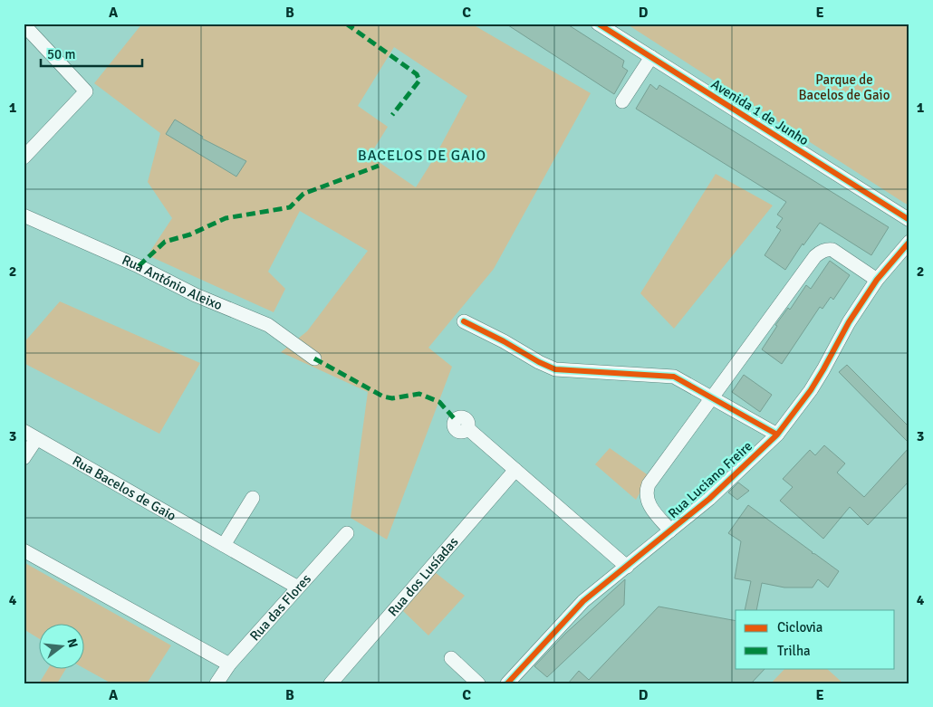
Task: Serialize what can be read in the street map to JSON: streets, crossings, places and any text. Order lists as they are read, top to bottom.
{
  "streets": {
    "street": [
      "Avenida 1 de Junho",
      "Rua António Aleixo",
      "Rua Luciano Freire",
      "Rua Bacelos de Gaio",
      "Rua dos Lusíadas",
      "Rua das Flores"
    ]
  },
  "crossings": [
    ["Rua Bacelos de Gaio", "Rua das Flores"]
  ],
  "districts": ["BACELOS DE GAIO"],
  "parks": ["Parque de Bacelos de Gaio"],
  "legend": ["Ciclovia", "Trilha"],
  "scale_bar": "50 m",
  "north": "right",
  "grid": {
    "columns": [
      "A",
      "B",
      "C",
      "D",
      "E"
    ],
    "rows": [
      "1",
      "2",
      "3",
      "4"
    ]
  }
}
